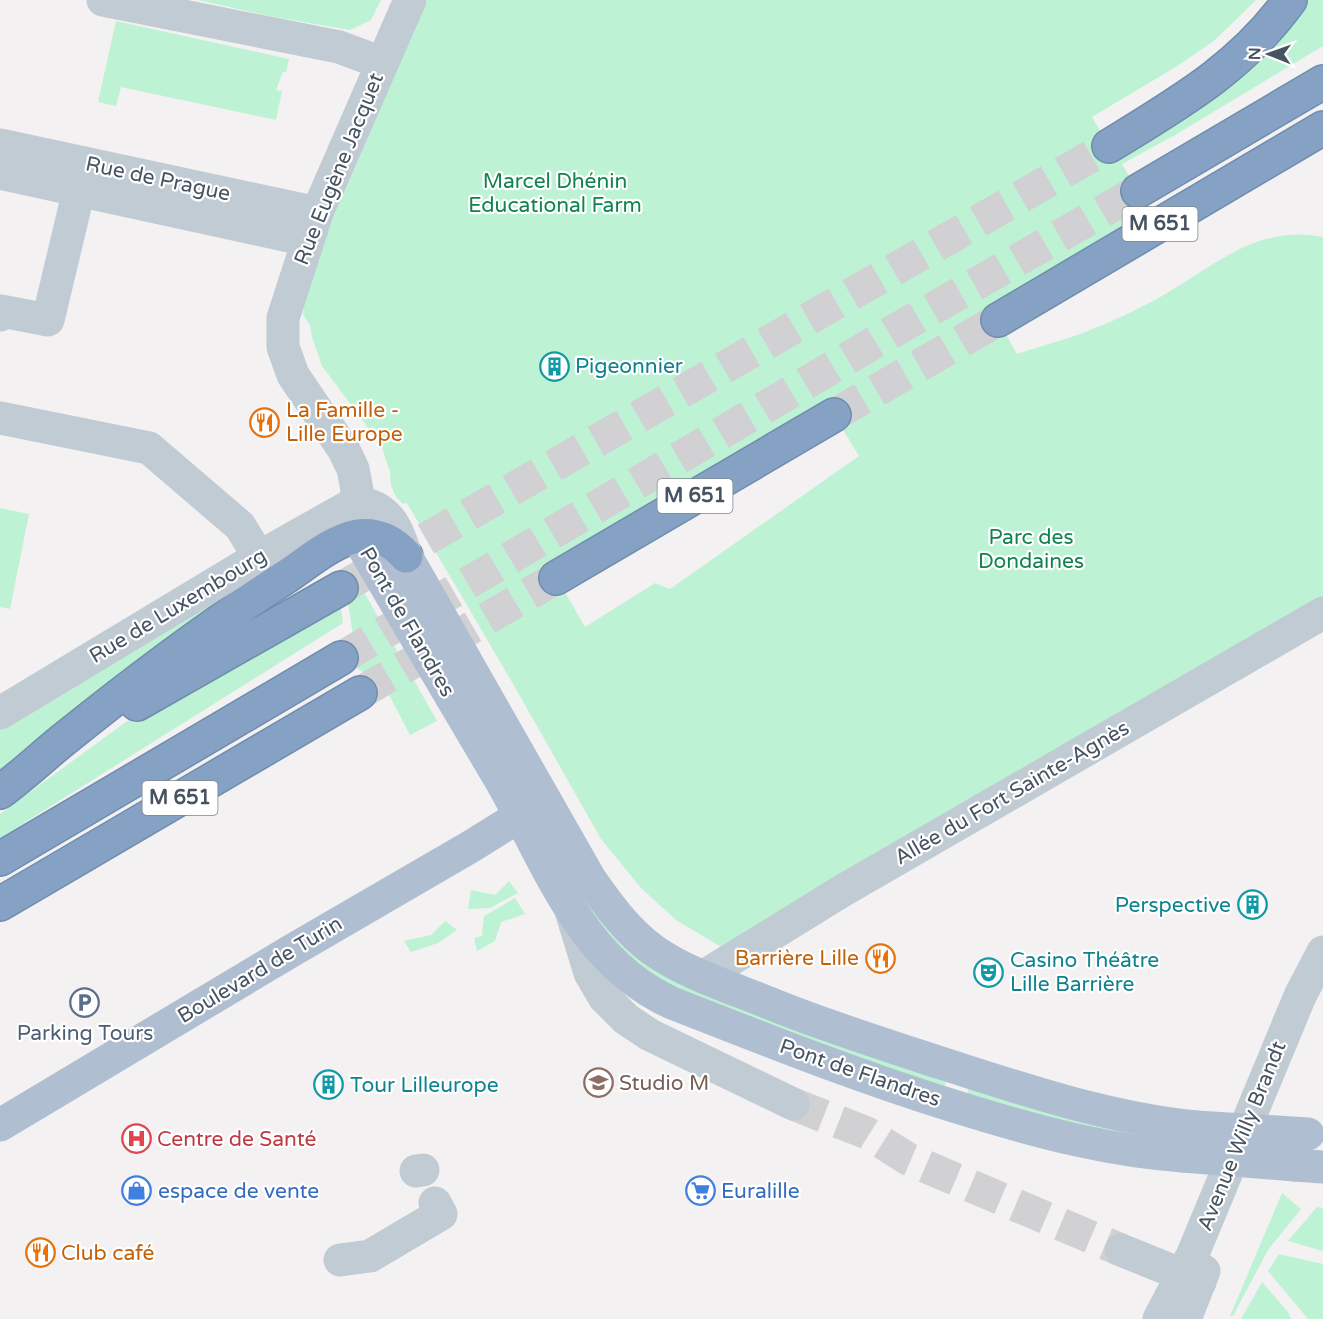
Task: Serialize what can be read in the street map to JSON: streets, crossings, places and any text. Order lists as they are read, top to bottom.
{
  "streets": {
    "highway": ["M 651"],
    "main road": ["Pont de Flandres", "Boulevard de Turin"],
    "street": [
      "Rue Eugène Jacquet",
      "Rue de Prague",
      "Rue de Luxembourg",
      "Allée du Fort Sainte-Agnès",
      "Avenue Willy Brandt"
    ]
  },
  "crossings": [
    ["Rue Eugène Jacquet", "Rue de Prague"],
    ["Rue Eugène Jacquet", "Rue de Luxembourg"],
    ["Rue Eugène Jacquet", "Pont de Flandres"],
    ["Rue de Luxembourg", "Pont de Flandres"],
    ["Pont de Flandres", "Allée du Fort Sainte-Agnès"],
    ["Pont de Flandres", "Boulevard de Turin"]
  ],
  "parks": ["Marcel Dhénin Educational Farm", "Parc des Dondaines"],
  "places": {
    "building": ["Pigeonnier", "Perspective", "Tour Lilleurope"],
    "restaurant": ["La Famille - Lille Europe", "Barrière Lille", "Club café"],
    "theatre": ["Casino Théâtre Lille Barrière"],
    "parking": ["Parking Tours"],
    "school or university": ["Studio M"],
    "hospital": ["Centre de Santé"],
    "shop": ["espace de vente"],
    "supermarket": ["Euralille"]
  },
  "north": "left"
}
